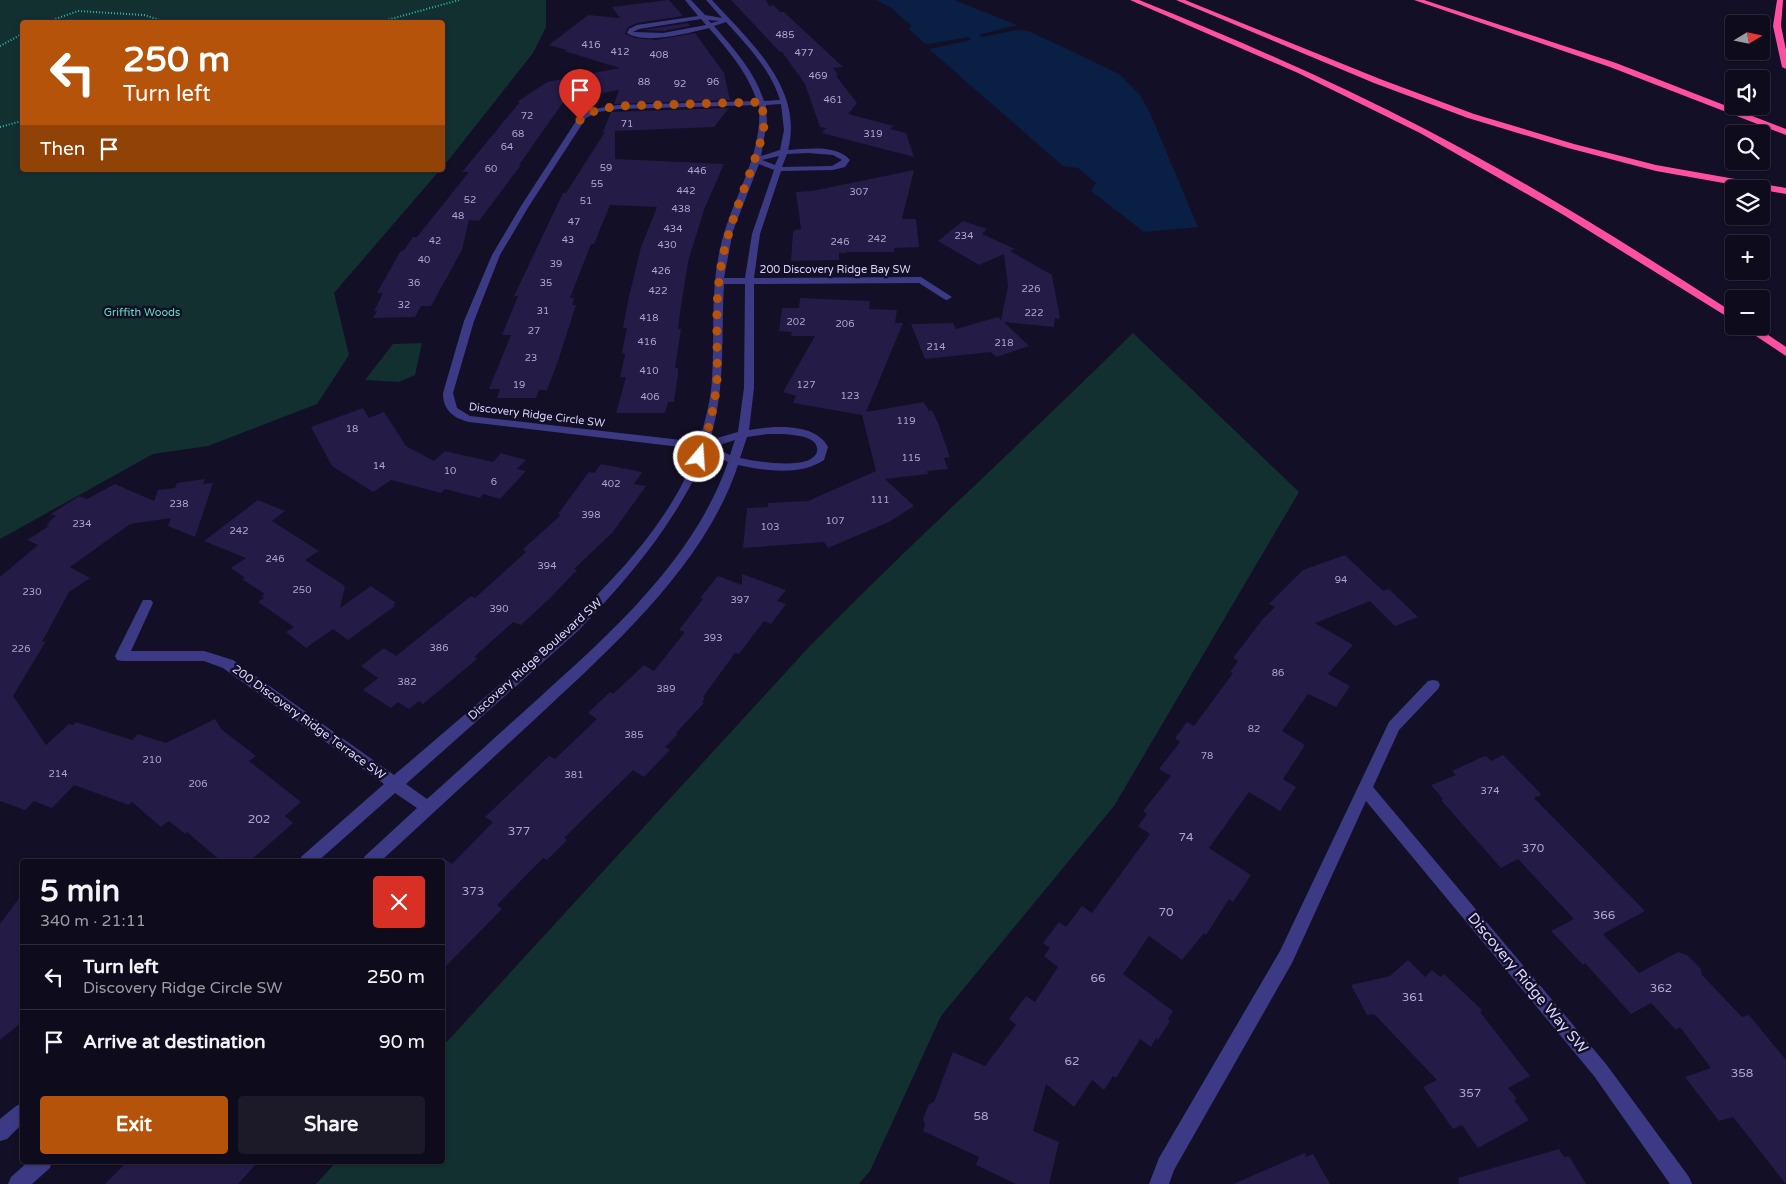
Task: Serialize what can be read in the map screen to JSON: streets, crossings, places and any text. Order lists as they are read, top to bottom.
{
  "streets": {
    "street": [
      "200 Discovery Ridge Bay SW",
      "Discovery Ridge Circle SW",
      "Discovery Ridge Boulevard SW",
      "200 Discovery Ridge Terrace SW",
      "Discovery Ridge Way SW"
    ]
  },
  "crossings": [
    ["200 Discovery Ridge Bay SW", "Discovery Ridge Boulevard SW"],
    ["Discovery Ridge Circle SW", "Discovery Ridge Boulevard SW"],
    ["Discovery Ridge Boulevard SW", "200 Discovery Ridge Terrace SW"]
  ],
  "parks": ["Griffith Woods"],
  "house_numbers": [
    "485",
    "416",
    "412",
    "477",
    "408",
    "469",
    "88",
    "96",
    "92",
    "461",
    "72",
    "71",
    "68",
    "319",
    "64",
    "59",
    "60",
    "446",
    "55",
    "442",
    "307",
    "52",
    "51",
    "438",
    "48",
    "47",
    "434",
    "234",
    "242",
    "43",
    "42",
    "246",
    "430",
    "40",
    "39",
    "426",
    "36",
    "35",
    "226",
    "422",
    "32",
    "31",
    "222",
    "418",
    "202",
    "206",
    "27",
    "416",
    "218",
    "214",
    "23",
    "410",
    "19",
    "127",
    "123",
    "406",
    "119",
    "18",
    "115",
    "14",
    "10",
    "6",
    "402",
    "111",
    "238",
    "398",
    "107",
    "234",
    "103",
    "242",
    "246",
    "394",
    "94",
    "250",
    "230",
    "397",
    "390",
    "393",
    "386",
    "226",
    "86",
    "382",
    "389",
    "82",
    "385",
    "78",
    "210",
    "214",
    "381",
    "206",
    "374",
    "202",
    "377",
    "74",
    "370",
    "373",
    "70",
    "366",
    "66",
    "362",
    "361",
    "62",
    "358",
    "357",
    "58"
  ],
  "north": "right",
  "page": {
    "map_buttons": ["+", "−"],
    "turn": ["250 m", "Turn left"],
    "then": "Then",
    "heading": ["5 min", "340 m · 21:11"],
    "list": [
      {
        "name": "Turn left",
        "note": "Discovery Ridge Circle SW",
        "value": "250 m"
      },
      {
        "name": "Arrive at destination",
        "value": "90 m"
      }
    ],
    "buttons": ["Exit", "Share"]
  }
}
